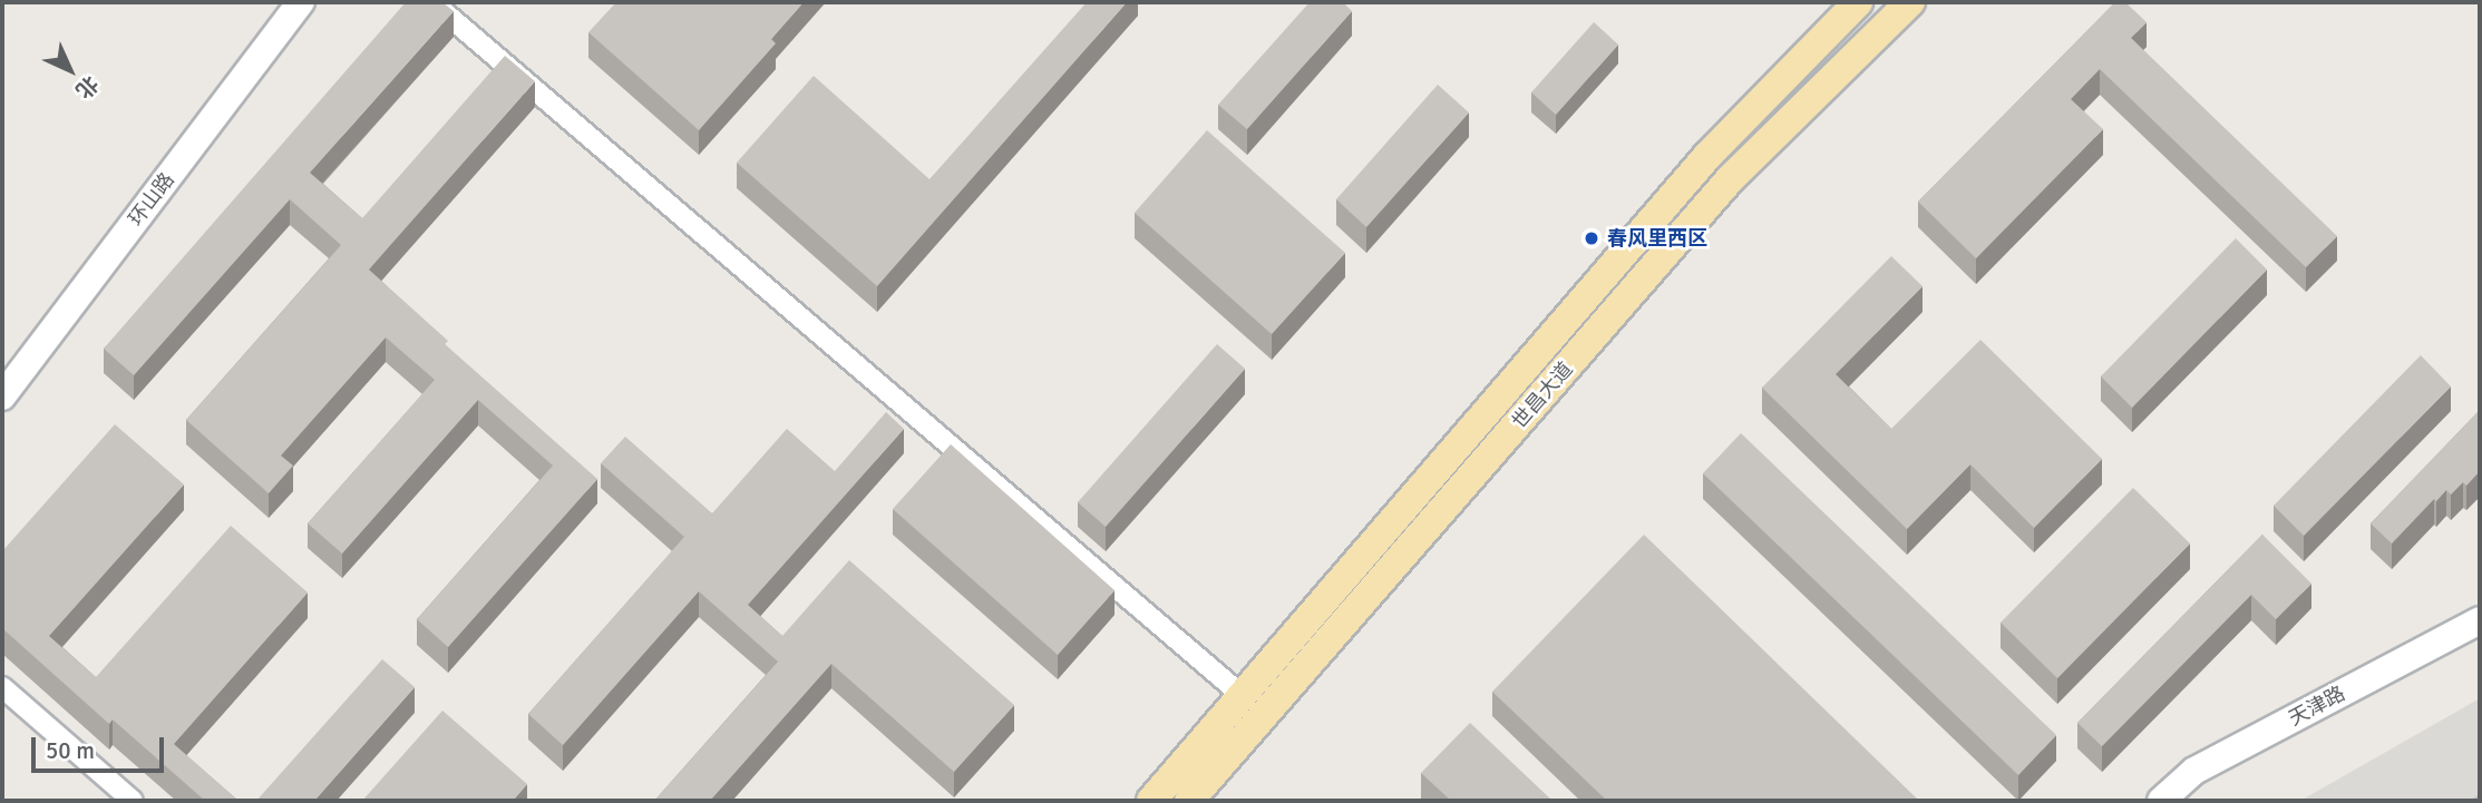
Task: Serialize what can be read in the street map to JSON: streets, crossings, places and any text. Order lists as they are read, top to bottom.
{
  "streets": {
    "main road": ["环山路", "世昌大道", "天津路"]
  },
  "places": ["春风里西区"],
  "scale_bar": "50 m",
  "north": "bottom right"
}
